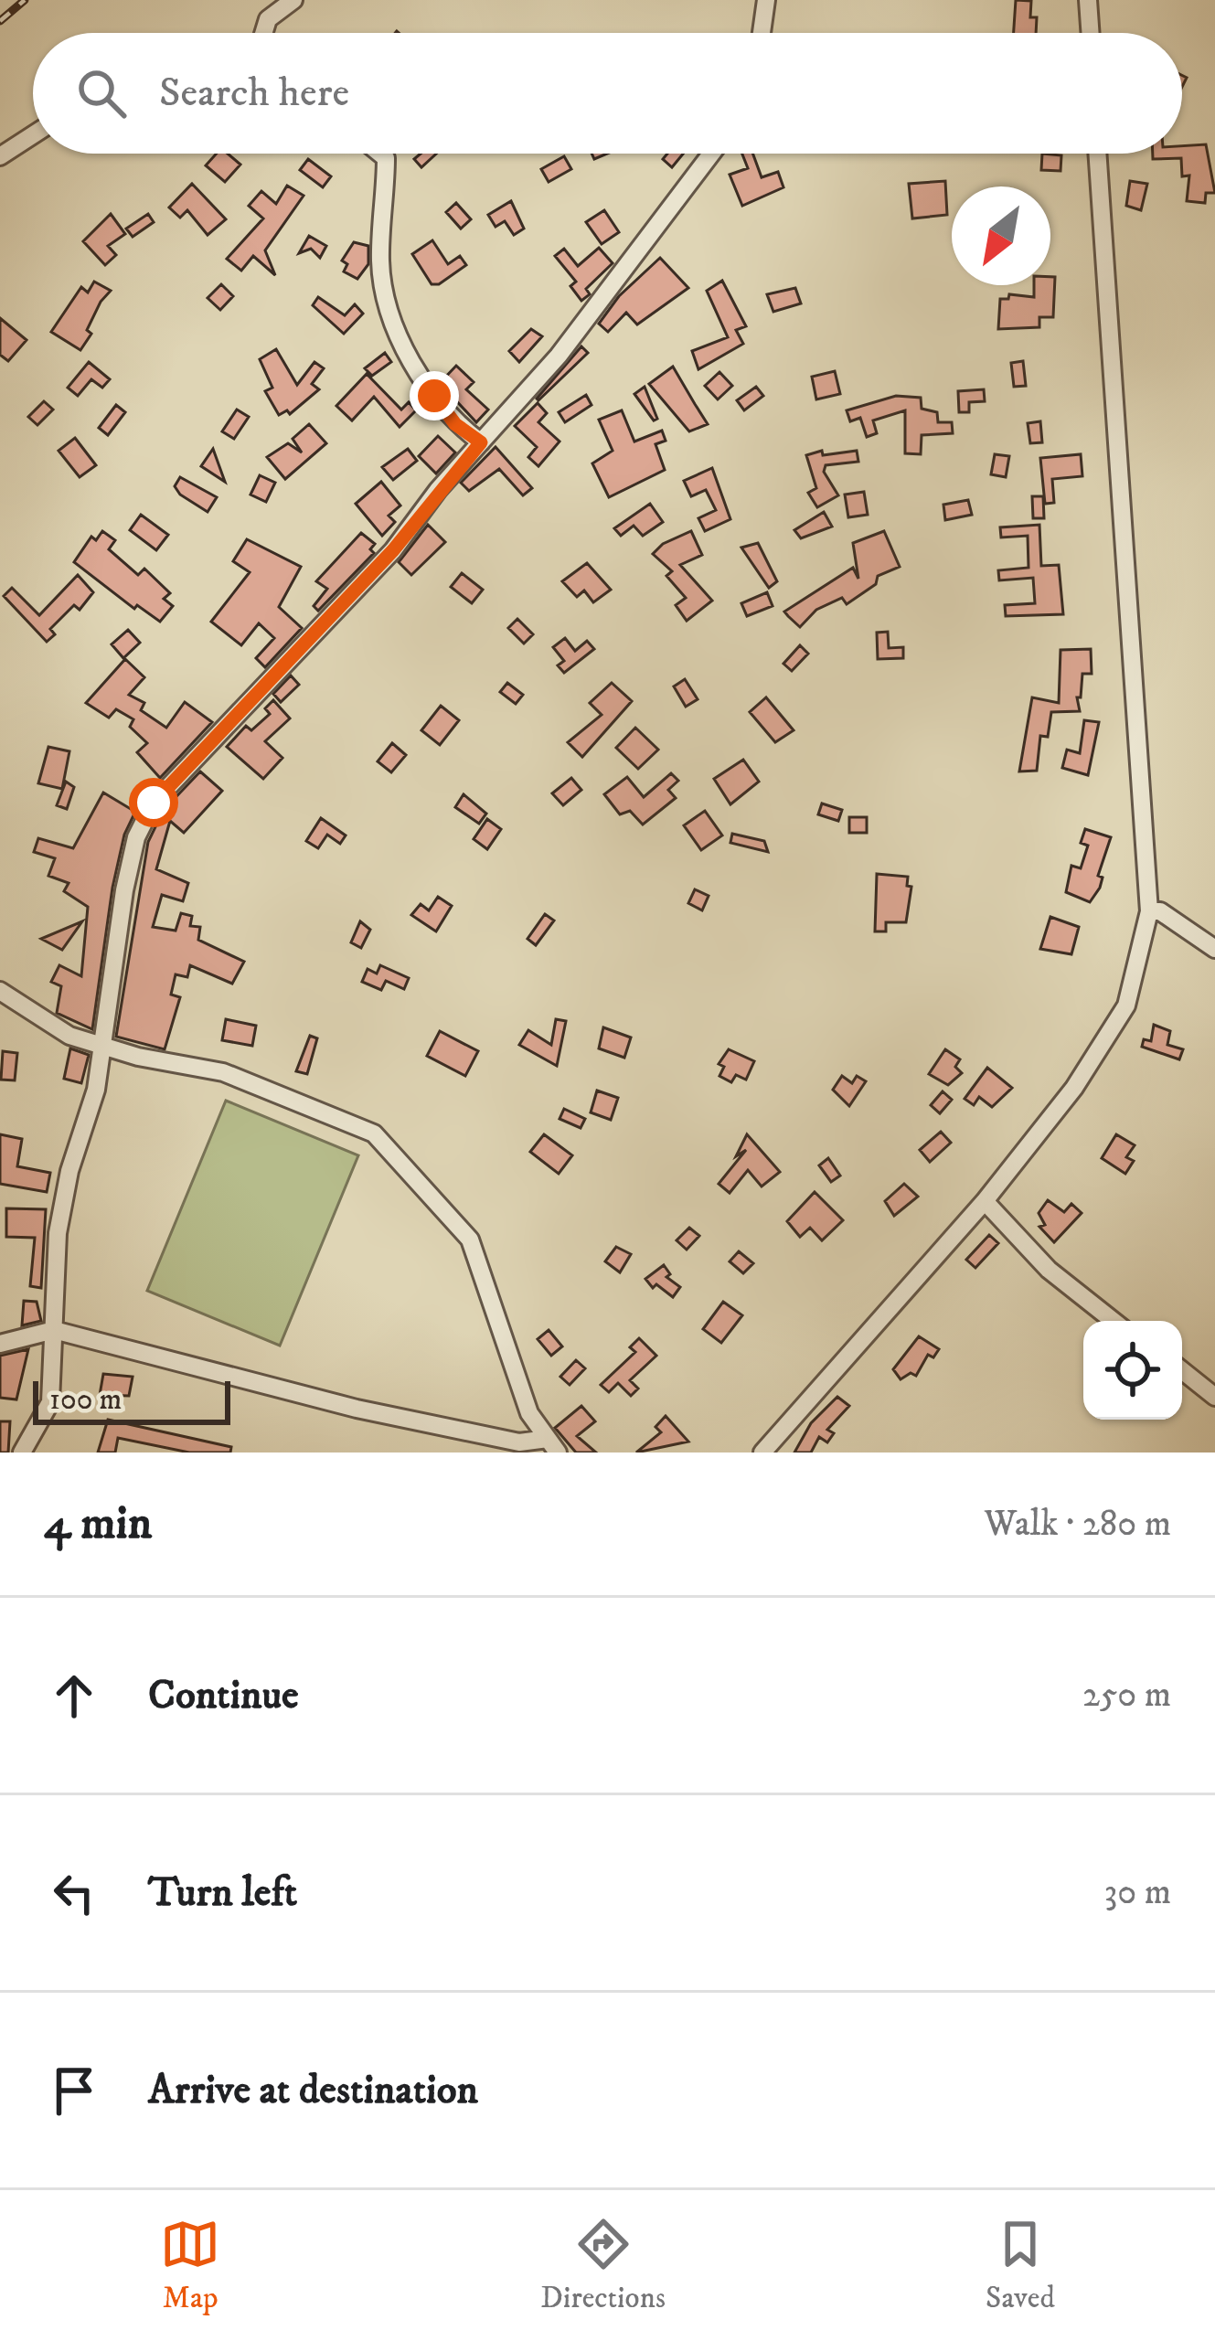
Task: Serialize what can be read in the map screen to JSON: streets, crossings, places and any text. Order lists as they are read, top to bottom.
{
  "scale_bar": "100 m",
  "north": "bottom left",
  "page": {
    "search": "Search here",
    "scale": "100 m",
    "heading": ["4 min", "Walk · 280 m"],
    "list": [
      ["Continue", "250 m"],
      ["Turn left", "30 m"],
      "Arrive at destination"
    ],
    "nav": ["Map", "Directions", "Saved"]
  }
}
